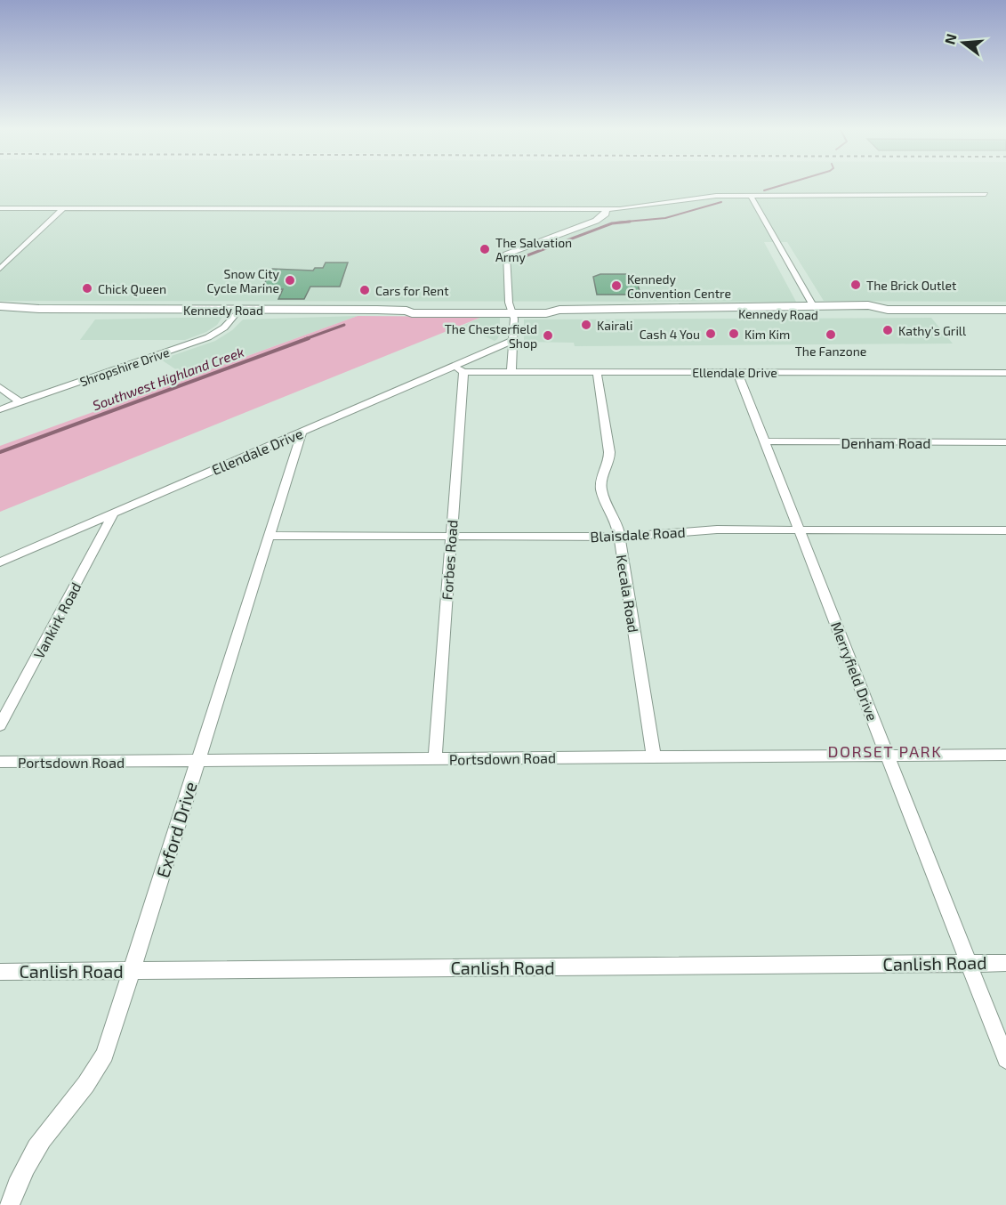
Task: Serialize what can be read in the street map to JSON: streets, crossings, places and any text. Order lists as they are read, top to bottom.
{
  "streets": {
    "main road": ["Kennedy Road"],
    "street": [
      "Shropshire Drive",
      "Ellendale Drive",
      "Denham Road",
      "Blaisdale Road",
      "Forbes Road",
      "Kecala Road",
      "Vankirk Road",
      "Merryfield Drive",
      "Portsdown Road",
      "Exford Drive",
      "Canlish Road"
    ]
  },
  "crossings": [
    ["Kennedy Road", "Shropshire Drive"],
    ["Ellendale Drive", "Forbes Road"],
    ["Ellendale Drive", "Kecala Road"],
    ["Ellendale Drive", "Vankirk Road"],
    ["Ellendale Drive", "Merryfield Drive"],
    ["Ellendale Drive", "Exford Drive"],
    ["Denham Road", "Merryfield Drive"],
    ["Blaisdale Road", "Forbes Road"],
    ["Blaisdale Road", "Kecala Road"],
    ["Blaisdale Road", "Merryfield Drive"],
    ["Blaisdale Road", "Exford Drive"],
    ["Forbes Road", "Portsdown Road"],
    ["Kecala Road", "Portsdown Road"],
    ["Merryfield Drive", "Portsdown Road"],
    ["Merryfield Drive", "Canlish Road"],
    ["Portsdown Road", "Exford Drive"],
    ["Exford Drive", "Canlish Road"]
  ],
  "districts": ["DORSET PARK"],
  "water": ["Southwest Highland Creek"],
  "places": [
    "The Salvation Army",
    "Snow City Cycle Marine",
    "The Brick Outlet",
    "Kennedy Convention Centre",
    "Chick Queen",
    "Cars for Rent",
    "Kairali",
    "Kathy's Grill",
    "Cash 4 You",
    "Kim Kim",
    "The Fanzone",
    "The Chesterfield Shop"
  ],
  "north": "left"
}
